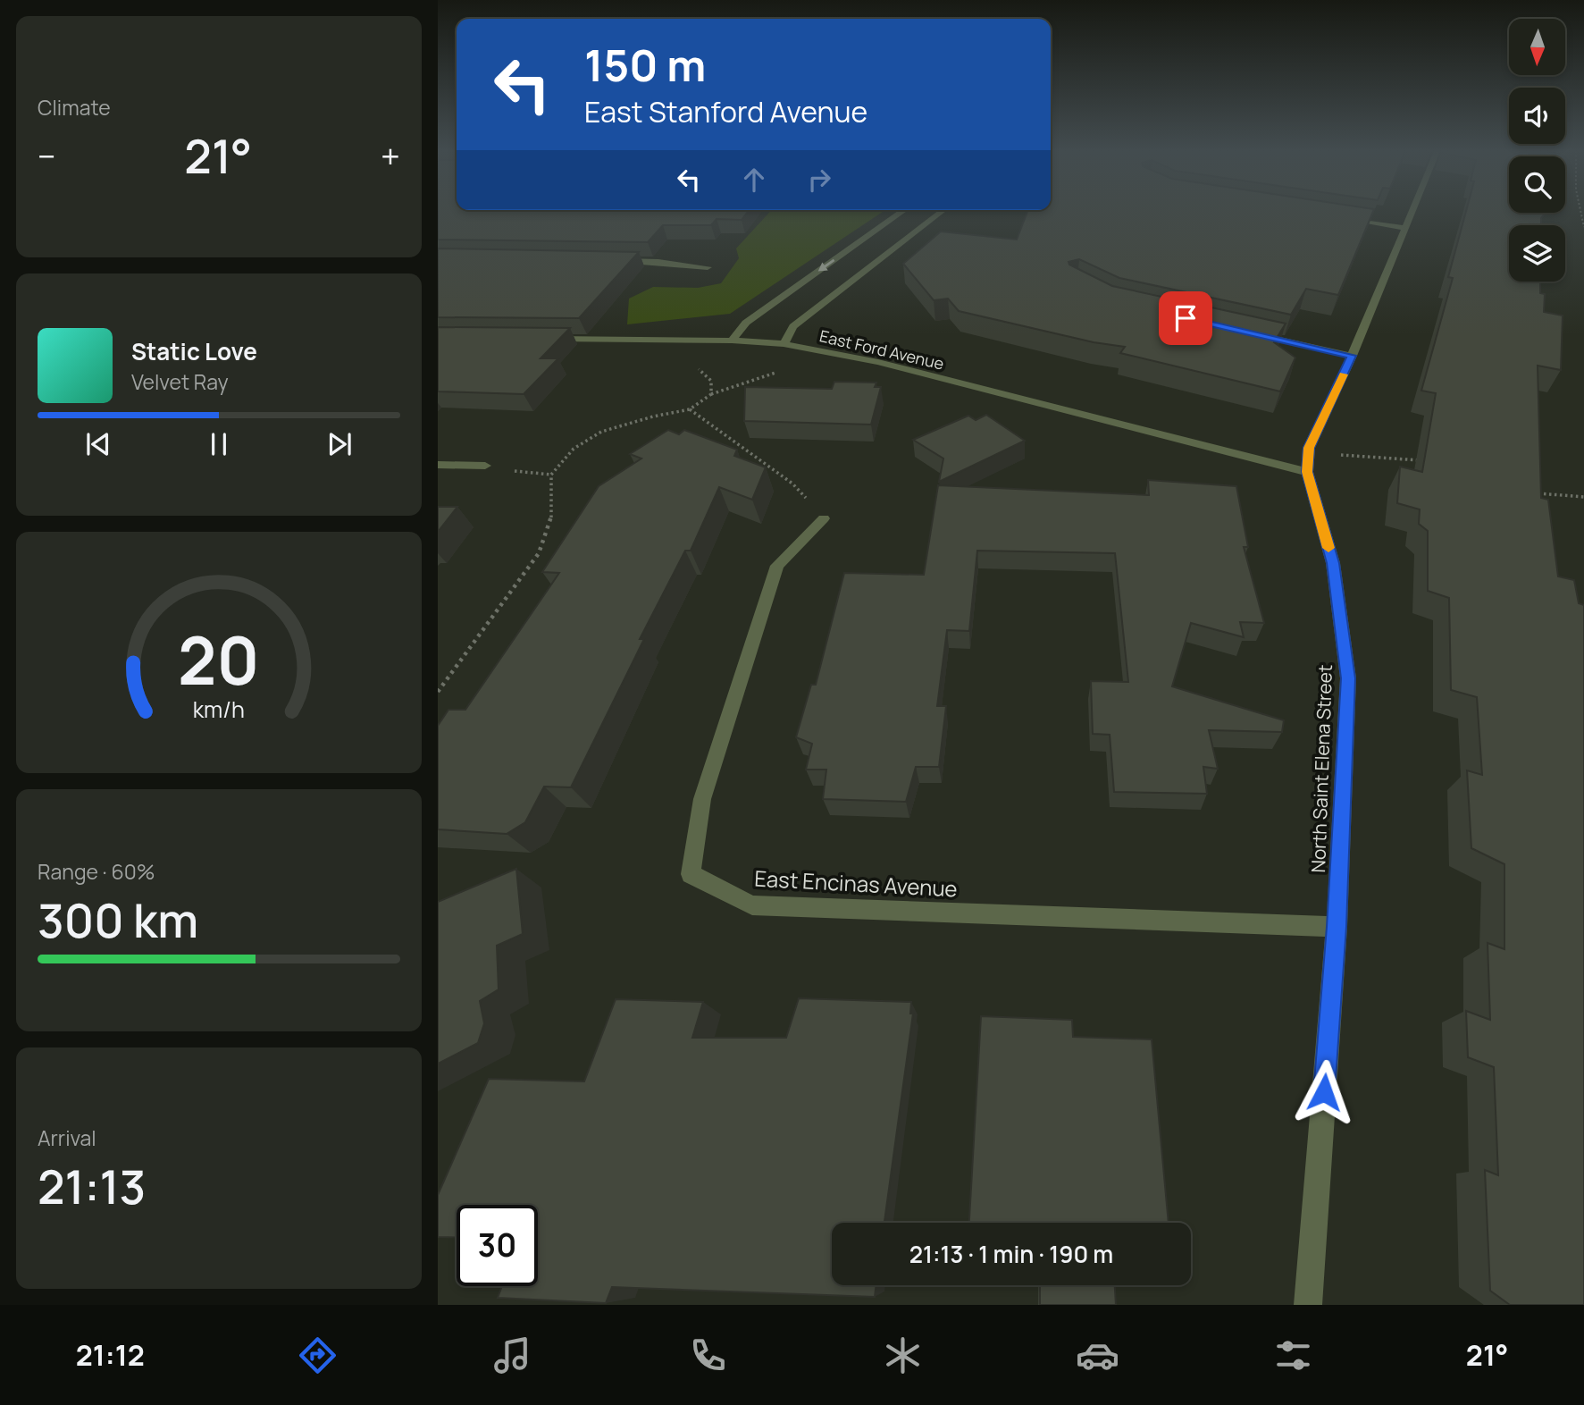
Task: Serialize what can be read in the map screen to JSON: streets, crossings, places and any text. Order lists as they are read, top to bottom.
{
  "streets": {
    "street": ["East Ford Avenue", "North Saint Elena Street", "East Encinas Avenue"]
  },
  "crossings": [
    ["East Ford Avenue", "North Saint Elena Street"],
    ["North Saint Elena Street", "East Encinas Avenue"]
  ],
  "north": "bottom",
  "page": {
    "tile": [
      "Climate",
      ["Range · 60%", "300 km"],
      ["Arrival", "21:13"]
    ],
    "turn": ["150 m", "East Stanford Avenue"],
    "heat": ["−", "21°", "+"],
    "song": ["Static Love", "Velvet Ray"],
    "limit": "30",
    "trip": "21:13 · 1 min · 190 m",
    "tabs": ["21:12", "21°"],
    "gauge": ["20", "km/h"]
  }
}
